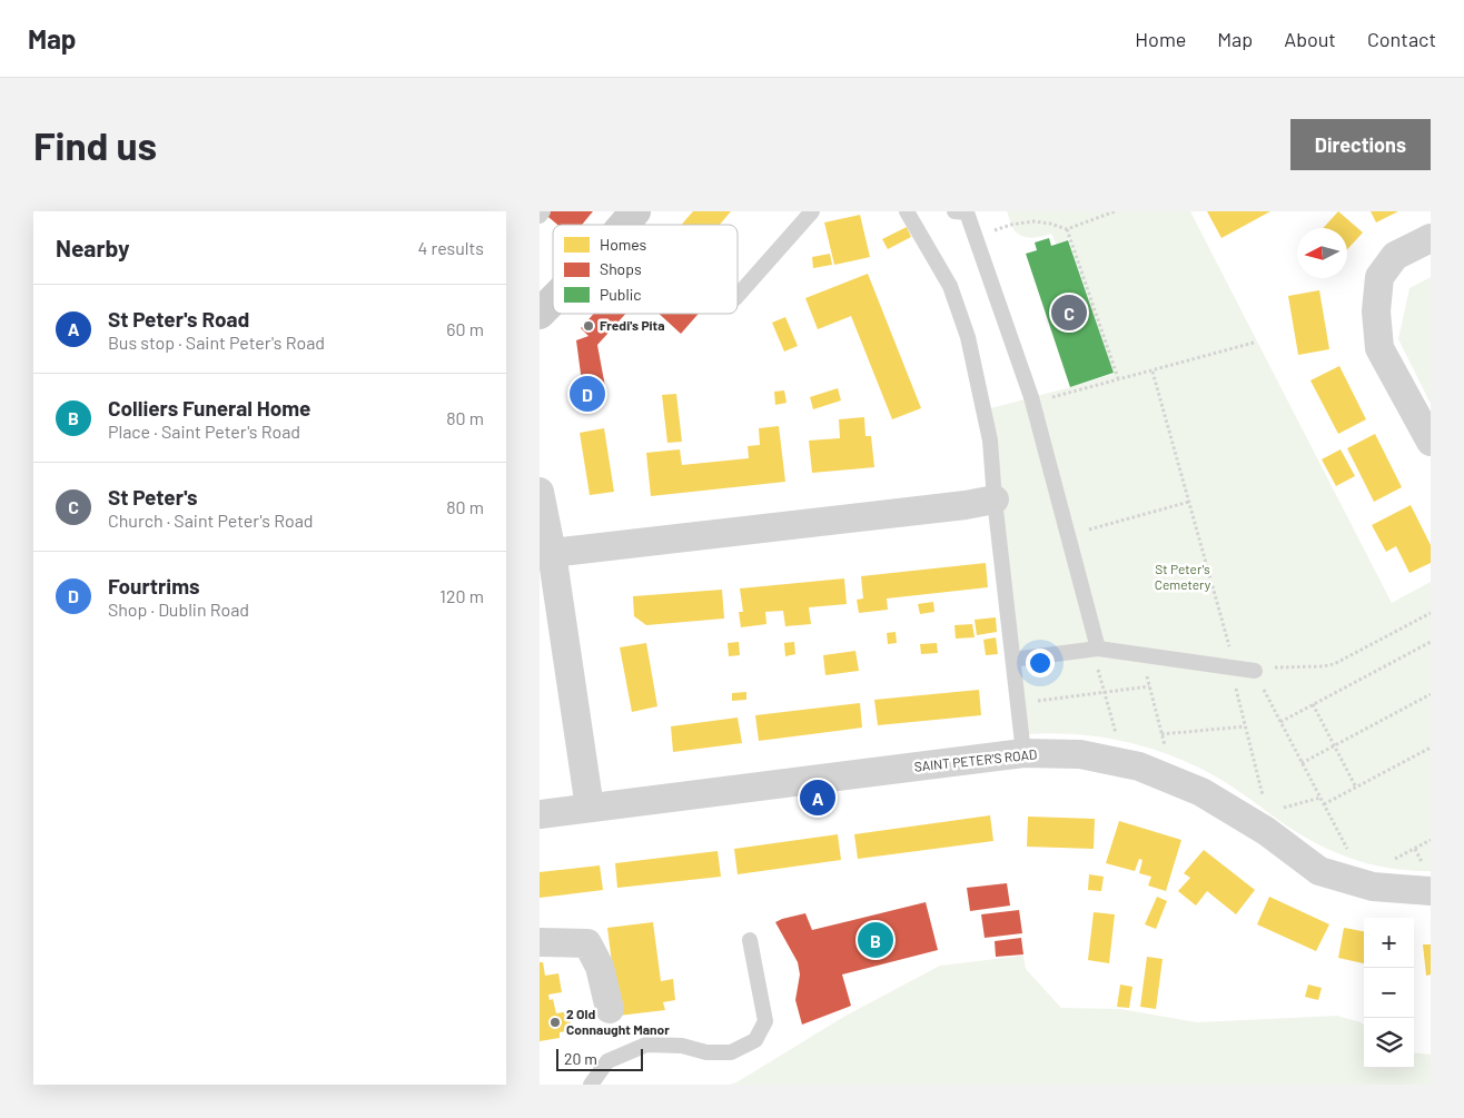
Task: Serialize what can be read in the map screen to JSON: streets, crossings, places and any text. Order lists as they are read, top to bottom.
{
  "streets": {
    "street": ["SAINT PETER'S ROAD"]
  },
  "parks": ["St Peter's Cemetery"],
  "places": ["Fredi's Pita", "2 Old Connaught Manor"],
  "legend": ["Homes", "Shops", "Public"],
  "scale_bar": "20 m",
  "north": "left",
  "page": {
    "header": "Map",
    "nav": [
      "Home",
      "Map",
      "About",
      "Contact"
    ],
    "buttons": "Directions",
    "title": "Find us",
    "heading": ["Nearby", "4 results"],
    "list": [
      {
        "mark": "A",
        "name": "St Peter's Road",
        "note": "Bus stop · Saint Peter's Road",
        "value": "60 m"
      },
      {
        "mark": "B",
        "name": "Colliers Funeral Home",
        "note": "Place · Saint Peter's Road",
        "value": "80 m"
      },
      {
        "mark": "C",
        "name": "St Peter's",
        "note": "Church · Saint Peter's Road",
        "value": "80 m"
      },
      {
        "mark": "D",
        "name": "Fourtrims",
        "note": "Shop · Dublin Road",
        "value": "120 m"
      }
    ],
    "pins": [
      "C",
      "D",
      "A",
      "B"
    ],
    "map_buttons": ["+", "−"],
    "scale": "20 m"
  }
}
